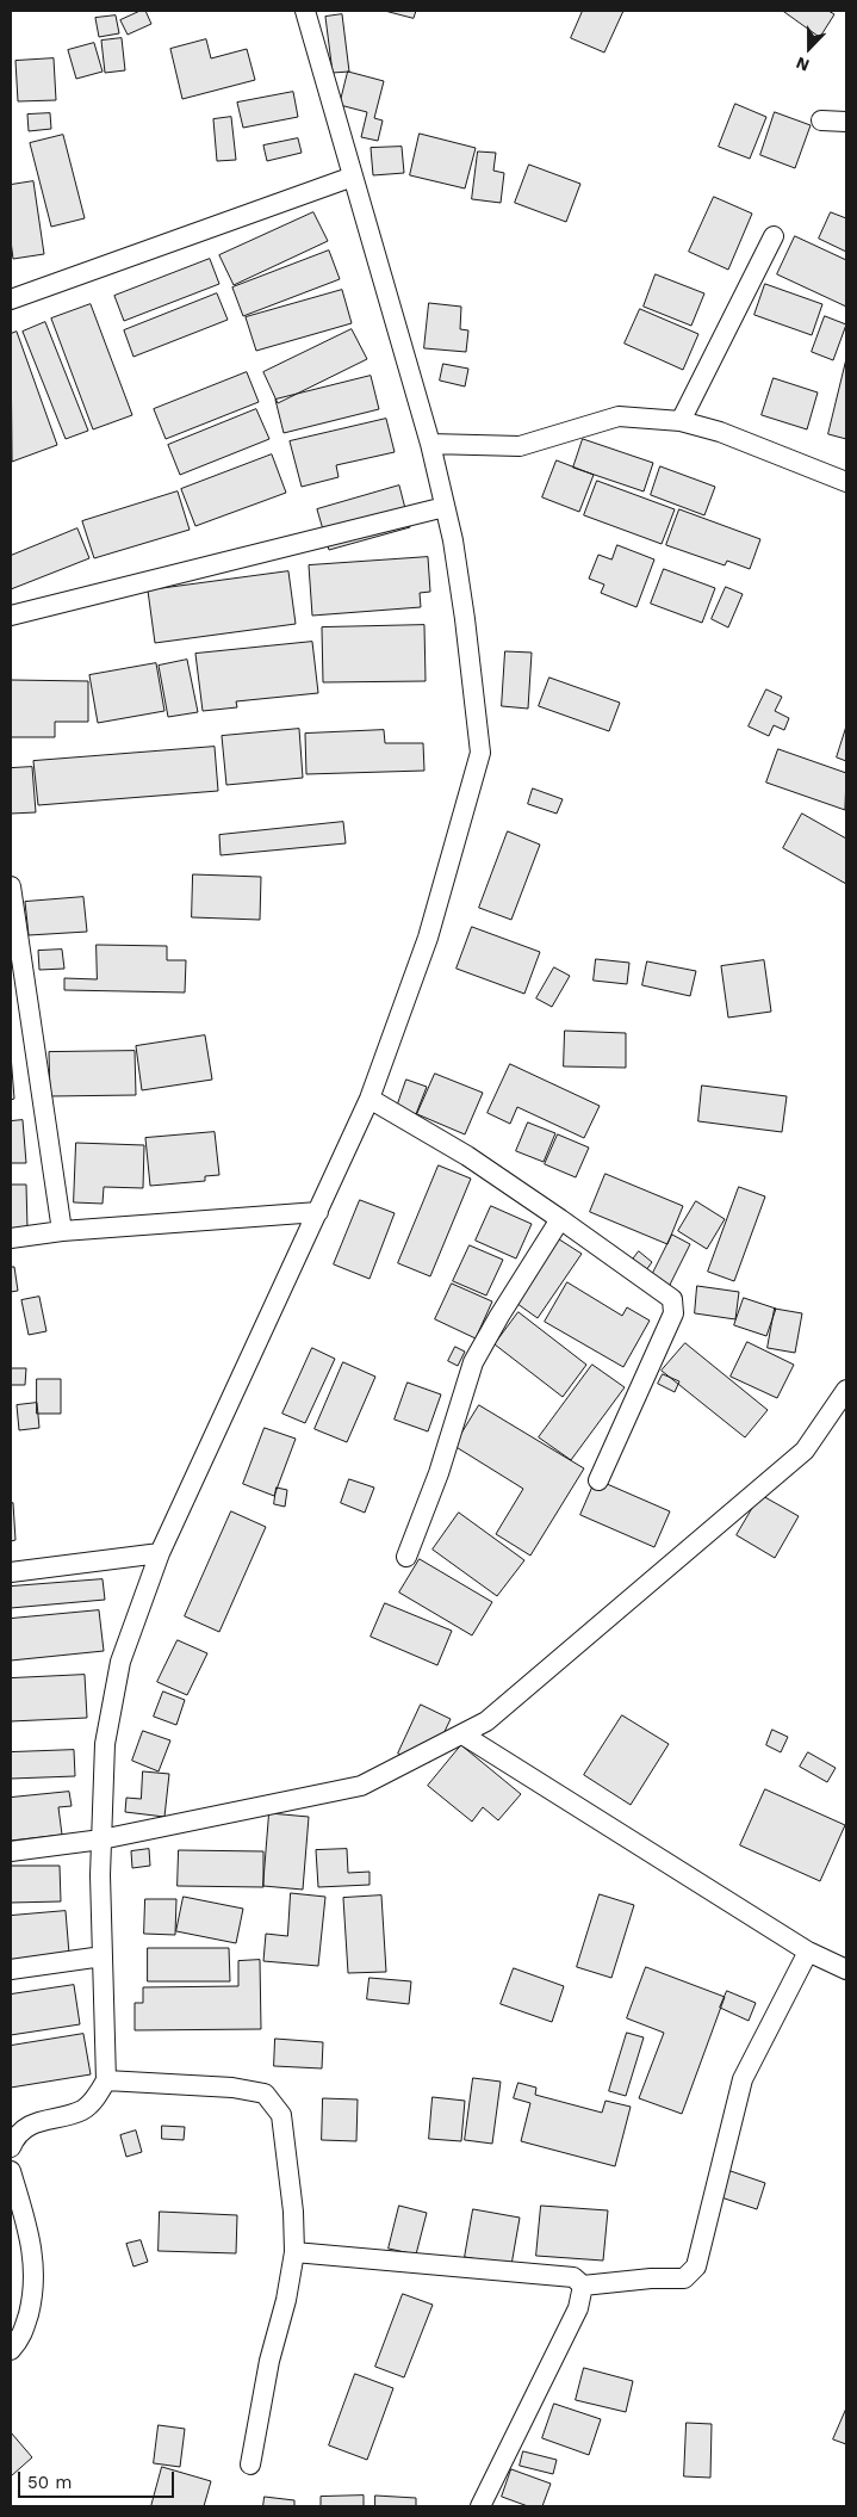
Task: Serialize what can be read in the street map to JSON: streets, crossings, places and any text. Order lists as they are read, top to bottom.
{
  "scale_bar": "50 m",
  "north": "bottom"
}
